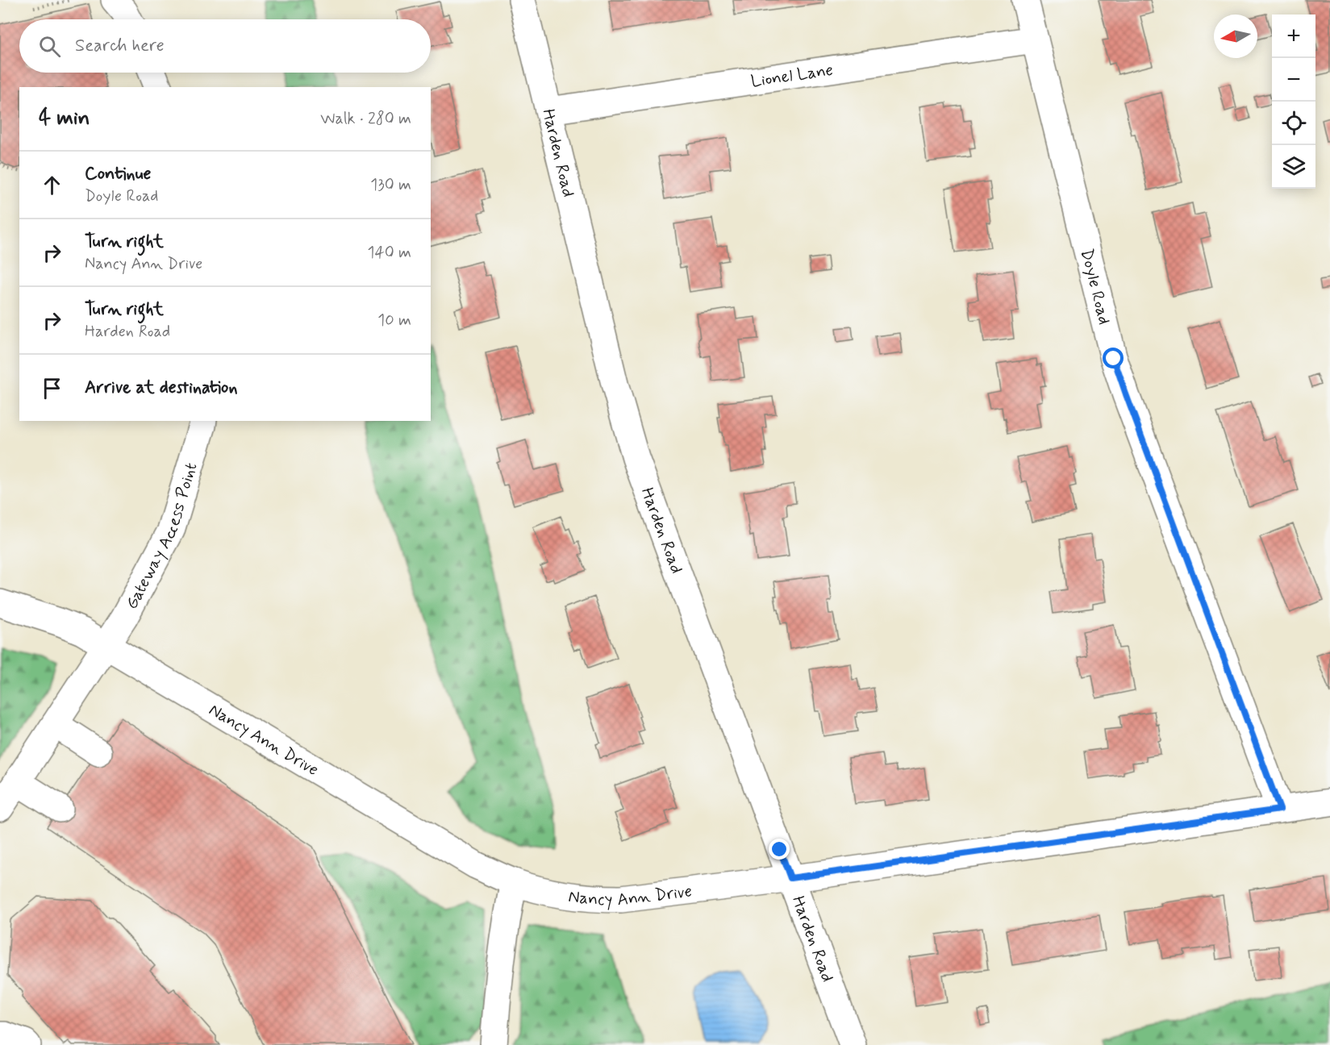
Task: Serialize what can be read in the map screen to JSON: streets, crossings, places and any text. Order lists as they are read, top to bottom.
{
  "streets": {
    "street": [
      "Lionel Lane",
      "Harden Road",
      "Doyle Road",
      "Gateway Access Point",
      "Nancy Ann Drive"
    ]
  },
  "crossings": [
    ["Lionel Lane", "Harden Road"],
    ["Lionel Lane", "Doyle Road"],
    ["Harden Road", "Nancy Ann Drive"],
    ["Doyle Road", "Nancy Ann Drive"],
    ["Gateway Access Point", "Nancy Ann Drive"]
  ],
  "north": "left",
  "page": {
    "map_buttons": ["+", "−"],
    "search": "Search here",
    "heading": ["4 min", "Walk · 280 m"],
    "list": [
      ["Continue", "Doyle Road", "130 m"],
      ["Turn right", "Nancy Ann Drive", "140 m"],
      ["Turn right", "Harden Road", "10 m"],
      "Arrive at destination"
    ]
  }
}
